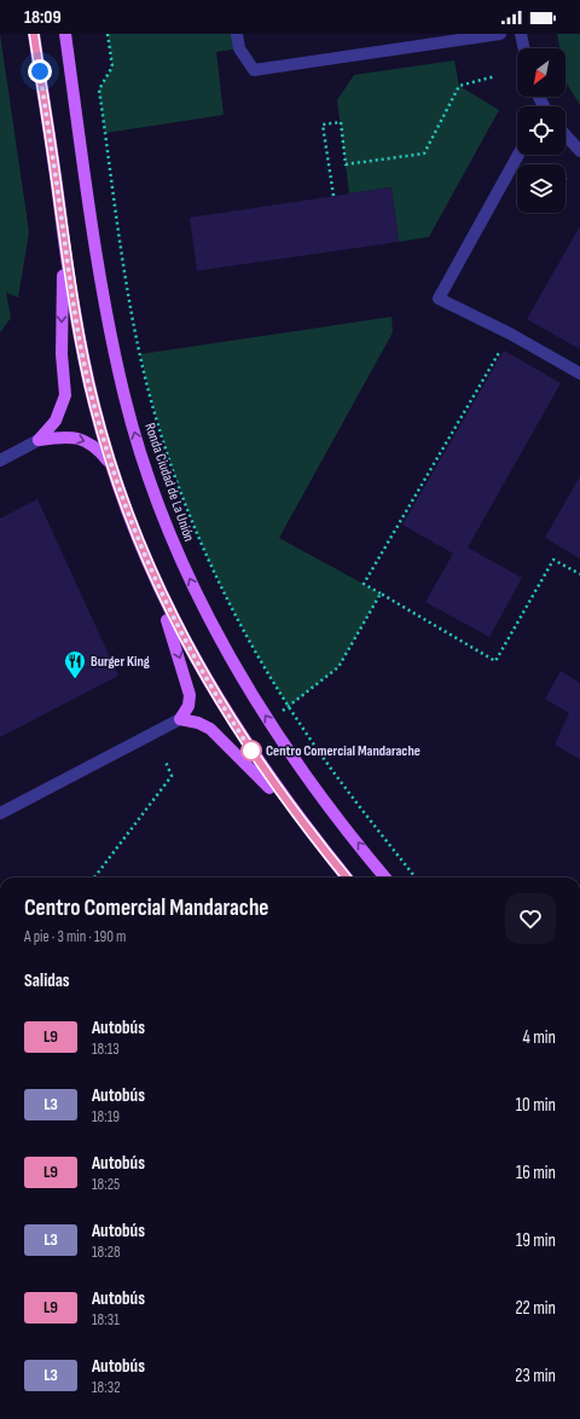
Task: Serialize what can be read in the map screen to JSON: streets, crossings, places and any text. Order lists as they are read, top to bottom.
{
  "streets": {
    "main road": ["Ronda Ciudad de La Unión"]
  },
  "places": {
    "restaurant": ["Burger King"],
    "other": ["Centro Comercial Mandarache"]
  },
  "lines": ["bus line L9"],
  "north": "bottom left",
  "page": {
    "status": "18:09",
    "heading": [
      ["Centro Comercial Mandarache", "A pie · 3 min · 190 m"],
      "Salidas"
    ],
    "list": [
      {
        "mark": "L9",
        "name": "Autobús",
        "note": "18:13",
        "value": "4 min"
      },
      {
        "mark": "L3",
        "name": "Autobús",
        "note": "18:19",
        "value": "10 min"
      },
      {
        "mark": "L9",
        "name": "Autobús",
        "note": "18:25",
        "value": "16 min"
      },
      {
        "mark": "L3",
        "name": "Autobús",
        "note": "18:28",
        "value": "19 min"
      },
      {
        "mark": "L9",
        "name": "Autobús",
        "note": "18:31",
        "value": "22 min"
      },
      {
        "mark": "L3",
        "name": "Autobús",
        "note": "18:32",
        "value": "23 min"
      }
    ]
  }
}
